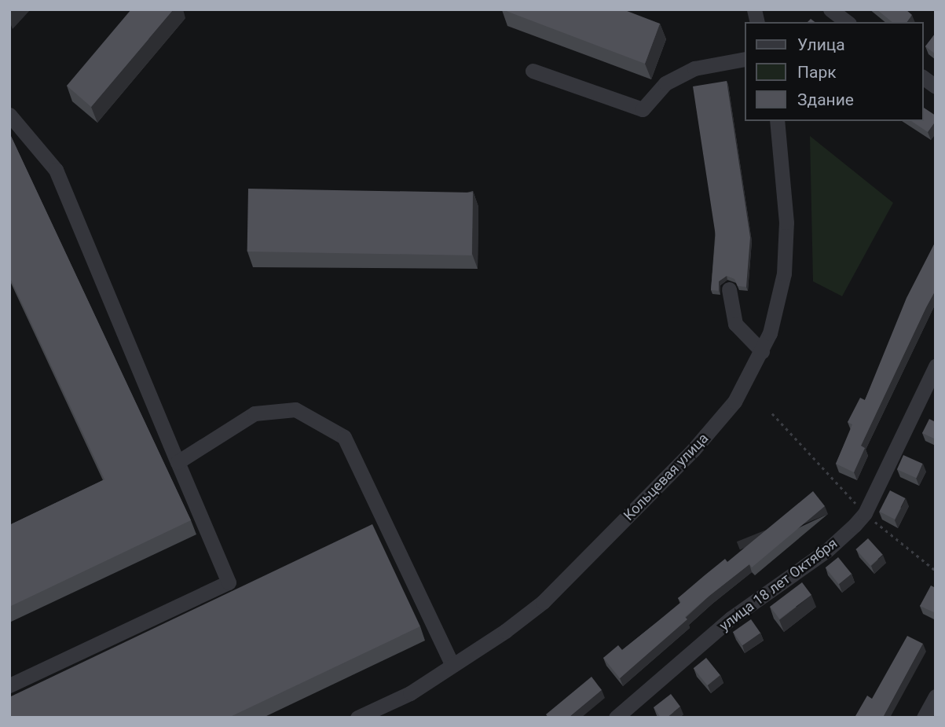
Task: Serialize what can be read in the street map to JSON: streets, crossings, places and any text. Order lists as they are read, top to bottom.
{
  "streets": {
    "street": ["Кольцевая улица", "улица 18 лет Октября"]
  },
  "legend": ["Улица", "Парк", "Здание"]
}
